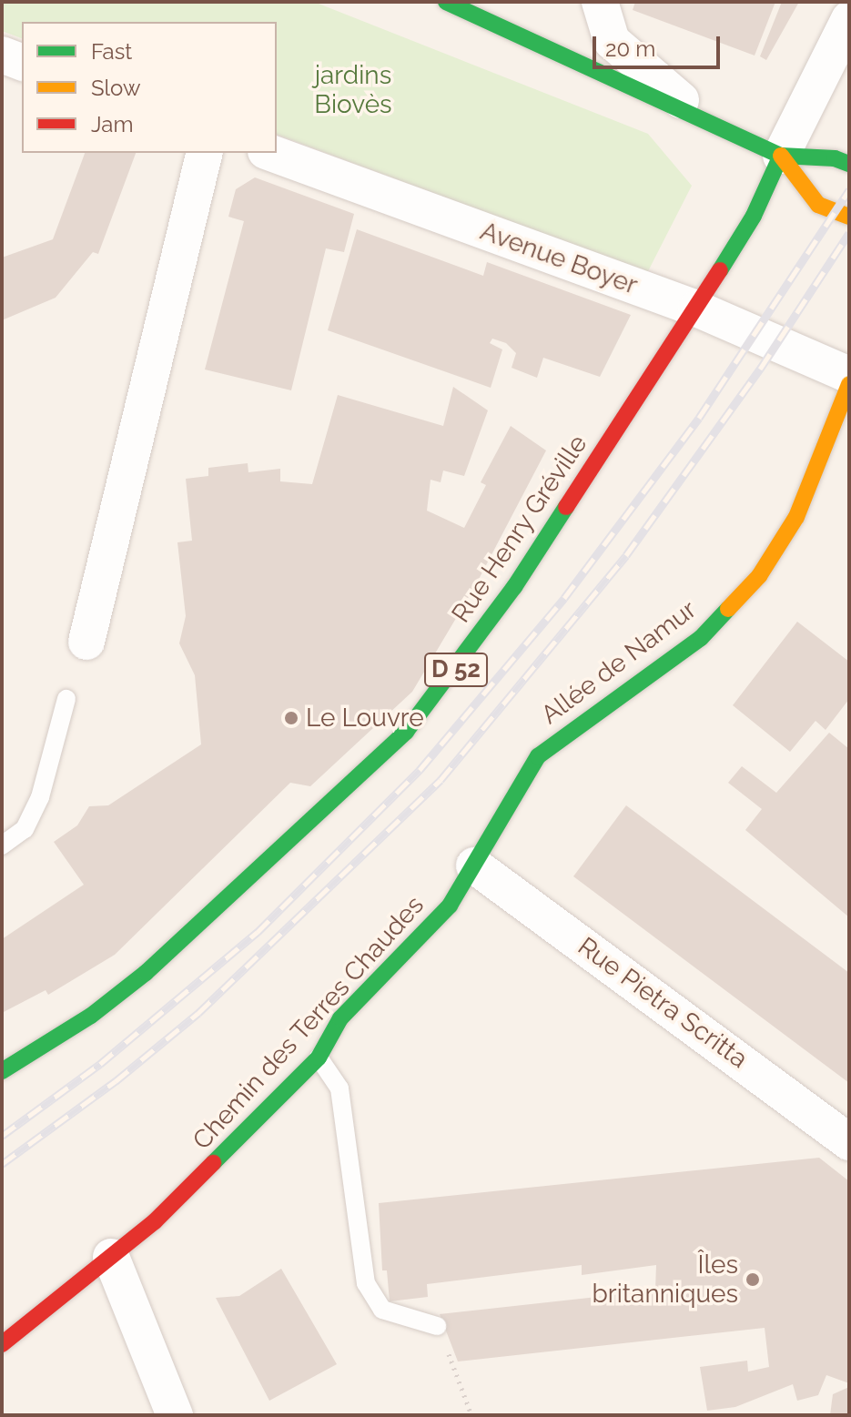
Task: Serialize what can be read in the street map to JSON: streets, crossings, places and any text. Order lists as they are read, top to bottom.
{
  "streets": {
    "main road": [
      "Rue Henry Gréville",
      "Allée de Namur",
      "D 52",
      "Chemin des Terres Chaudes"
    ],
    "street": ["Avenue Boyer", "Rue Pietra Scritta"]
  },
  "crossings": [
    ["Avenue Boyer", "Rue Henry Gréville"],
    ["Allée de Namur", "Rue Pietra Scritta"],
    ["Allée de Namur", "Chemin des Terres Chaudes"],
    ["Rue Pietra Scritta", "Chemin des Terres Chaudes"]
  ],
  "parks": ["jardins Biovès"],
  "places": ["Le Louvre", "Îles britanniques"],
  "legend": ["Fast", "Slow", "Jam"],
  "scale_bar": "20 m"
}
